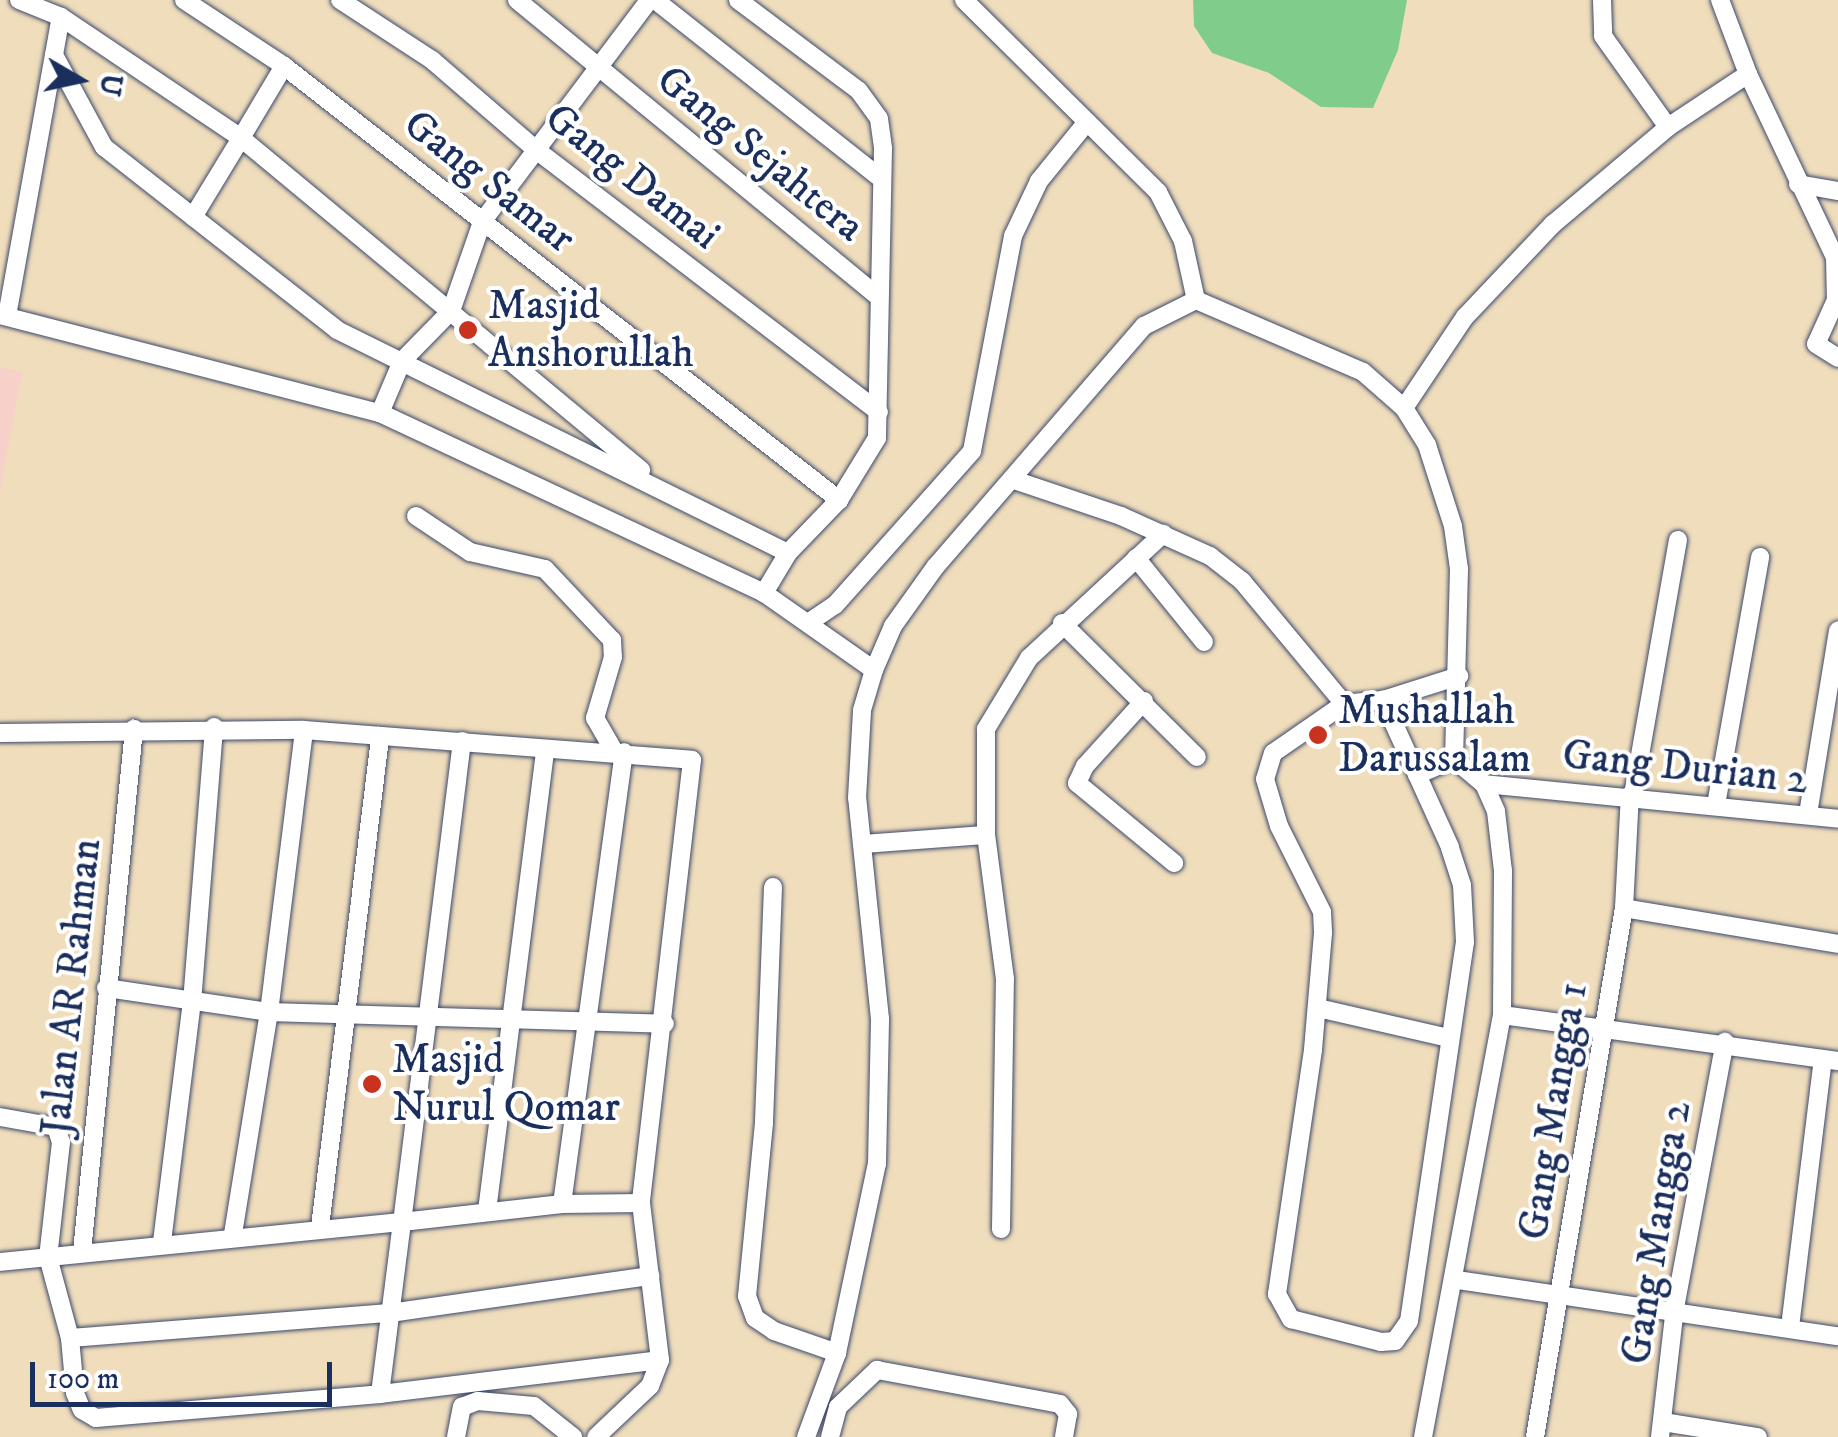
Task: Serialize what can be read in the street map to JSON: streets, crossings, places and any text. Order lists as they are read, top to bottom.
{
  "streets": {
    "street": [
      "Gang Sejahtera",
      "Gang Damai",
      "Gang Samar",
      "Gang Durian 2",
      "Jalan AR Rahman",
      "Gang Mangga 1",
      "Gang Mangga 2"
    ]
  },
  "crossings": [
    ["Gang Durian 2", "Gang Mangga 1"]
  ],
  "places": ["Masjid Anshorullah", "Mushallah Darussalam", "Masjid Nurul Qomar"],
  "scale_bar": "100 m",
  "north": "right"
}
